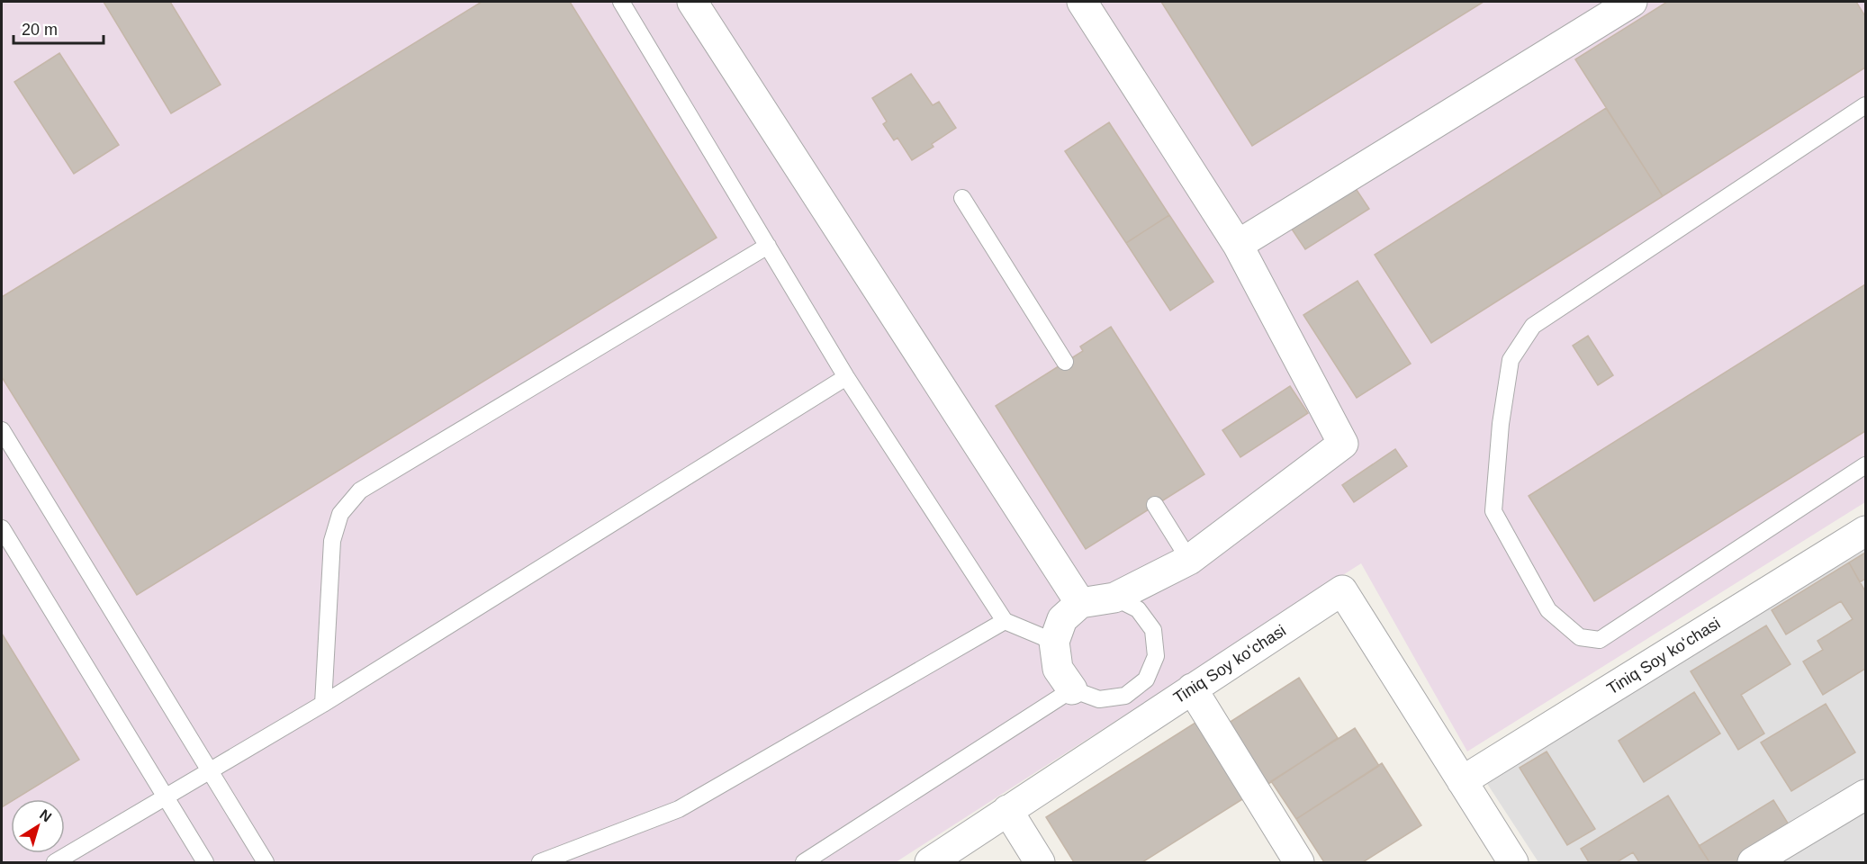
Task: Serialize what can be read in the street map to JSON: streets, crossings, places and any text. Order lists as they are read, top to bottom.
{
  "streets": {
    "street": ["Tiniq Soy koʻchasi"]
  },
  "scale_bar": "20 m",
  "north": "top right"
}
